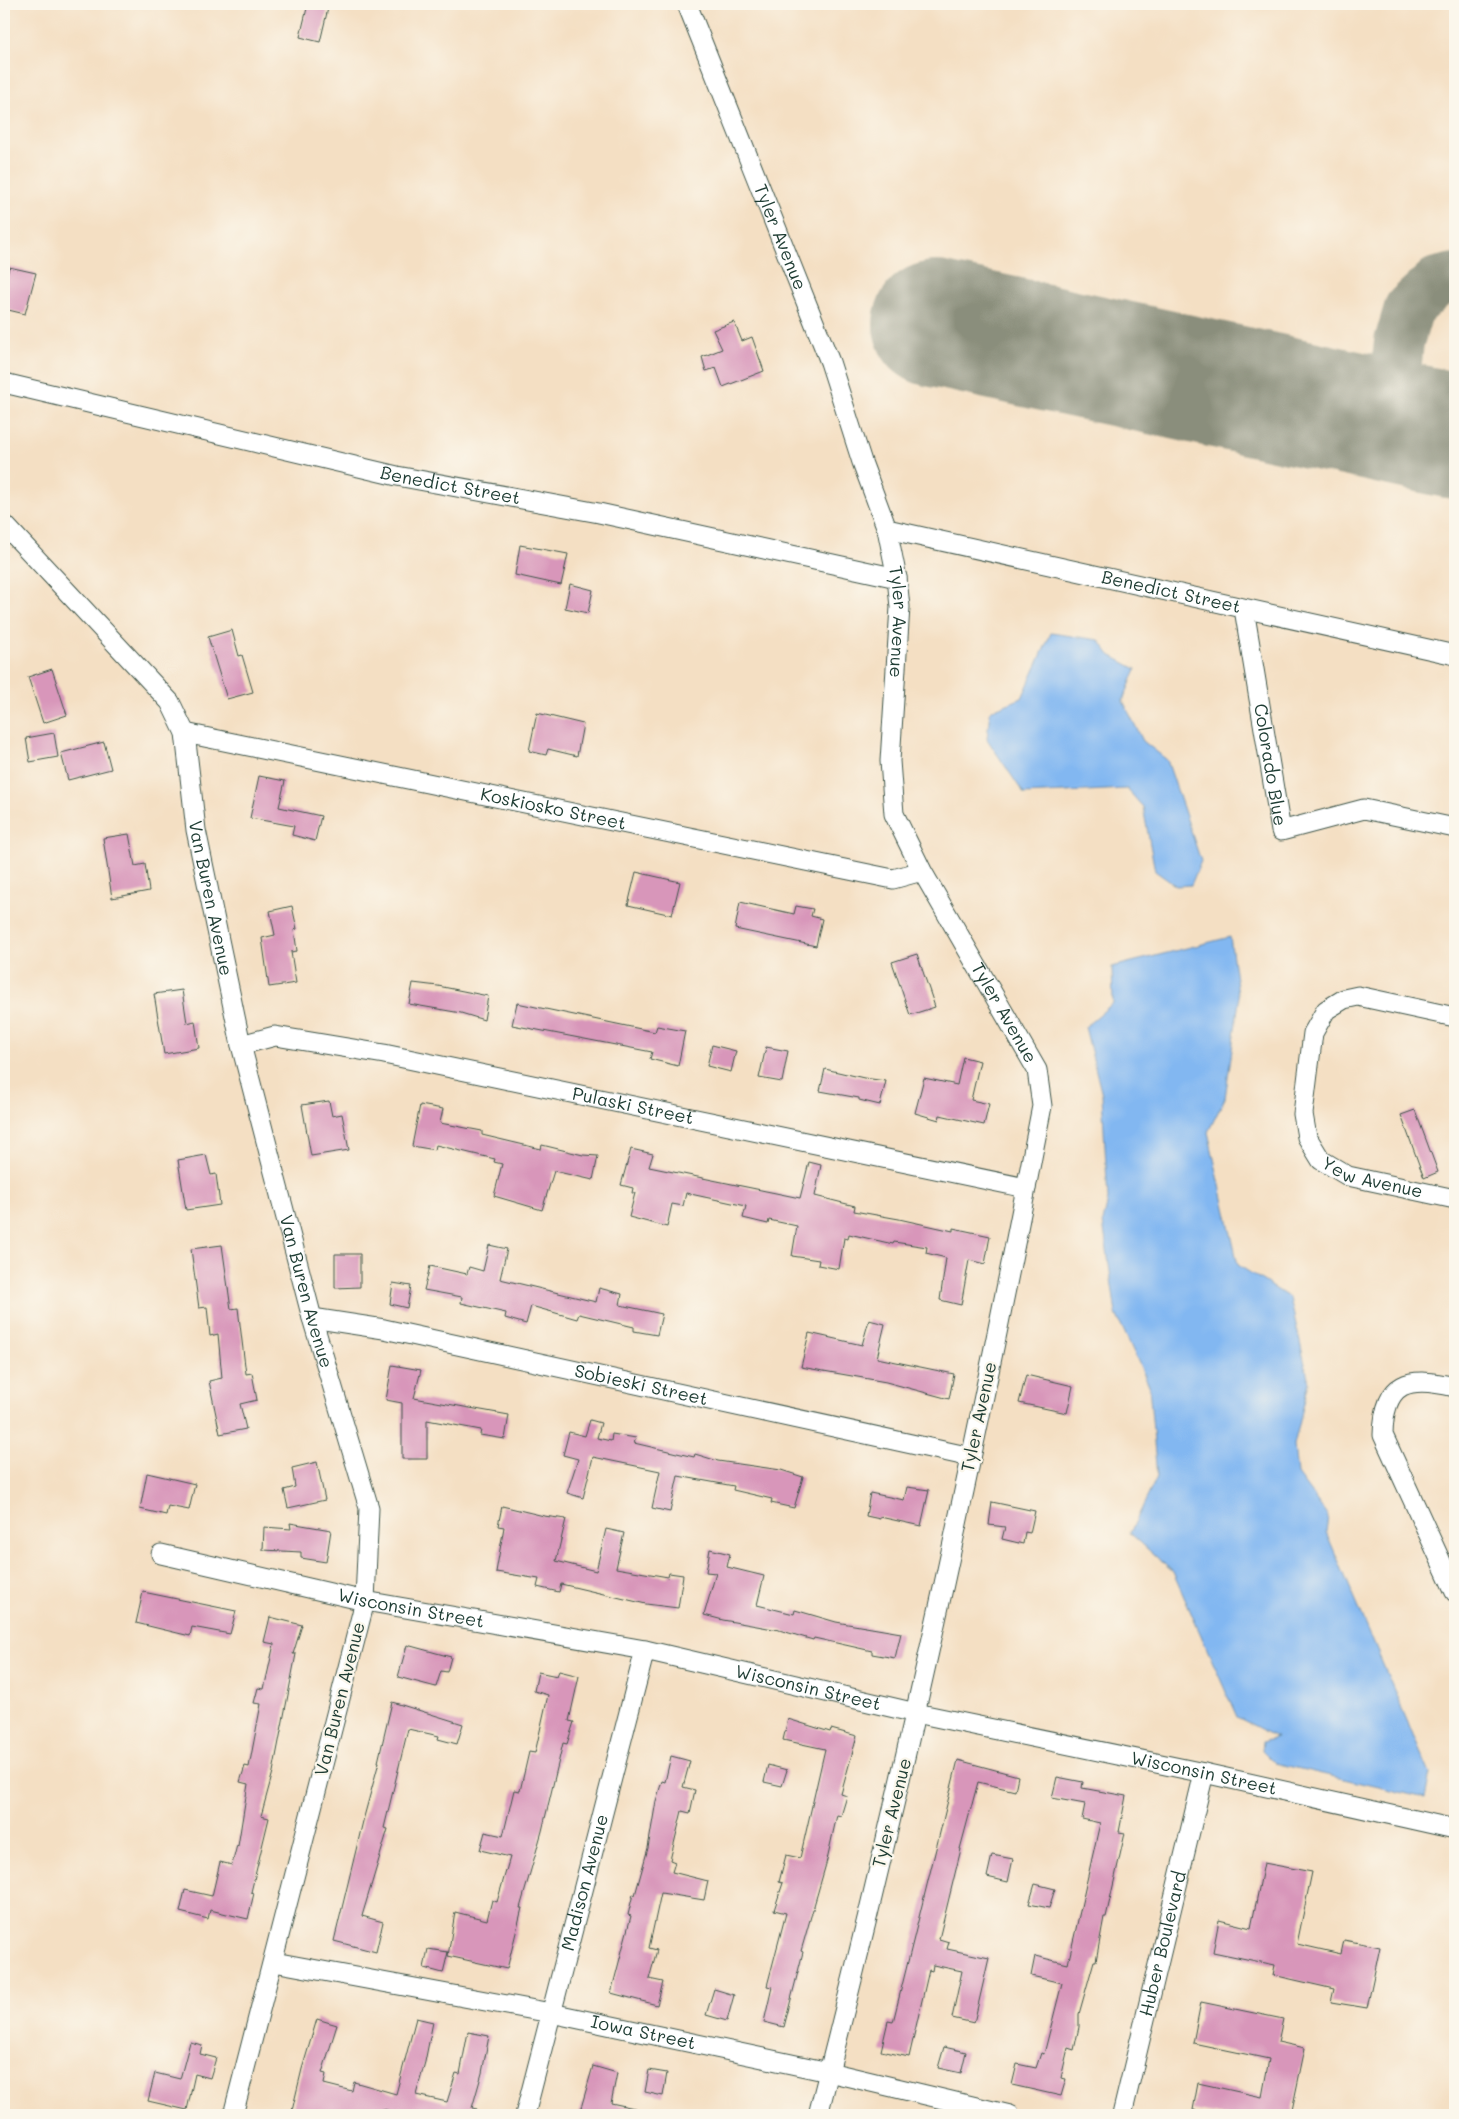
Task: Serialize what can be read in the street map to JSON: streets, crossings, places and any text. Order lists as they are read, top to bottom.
{
  "streets": {
    "street": [
      "Tyler Avenue",
      "Benedict Street",
      "Colorado Blue",
      "Koskiosko Street",
      "Van Buren Avenue",
      "Pulaski Street",
      "Yew Avenue",
      "Sobieski Street",
      "Wisconsin Street",
      "Madison Avenue",
      "Huber Boulevard",
      "Iowa Street"
    ]
  },
  "crossings": [
    ["Tyler Avenue", "Benedict Street"],
    ["Tyler Avenue", "Koskiosko Street"],
    ["Tyler Avenue", "Pulaski Street"],
    ["Tyler Avenue", "Sobieski Street"],
    ["Tyler Avenue", "Wisconsin Street"],
    ["Tyler Avenue", "Iowa Street"],
    ["Benedict Street", "Colorado Blue"],
    ["Koskiosko Street", "Van Buren Avenue"],
    ["Van Buren Avenue", "Pulaski Street"],
    ["Van Buren Avenue", "Sobieski Street"],
    ["Van Buren Avenue", "Wisconsin Street"],
    ["Van Buren Avenue", "Iowa Street"],
    ["Wisconsin Street", "Madison Avenue"],
    ["Wisconsin Street", "Huber Boulevard"],
    ["Madison Avenue", "Iowa Street"]
  ]
}
